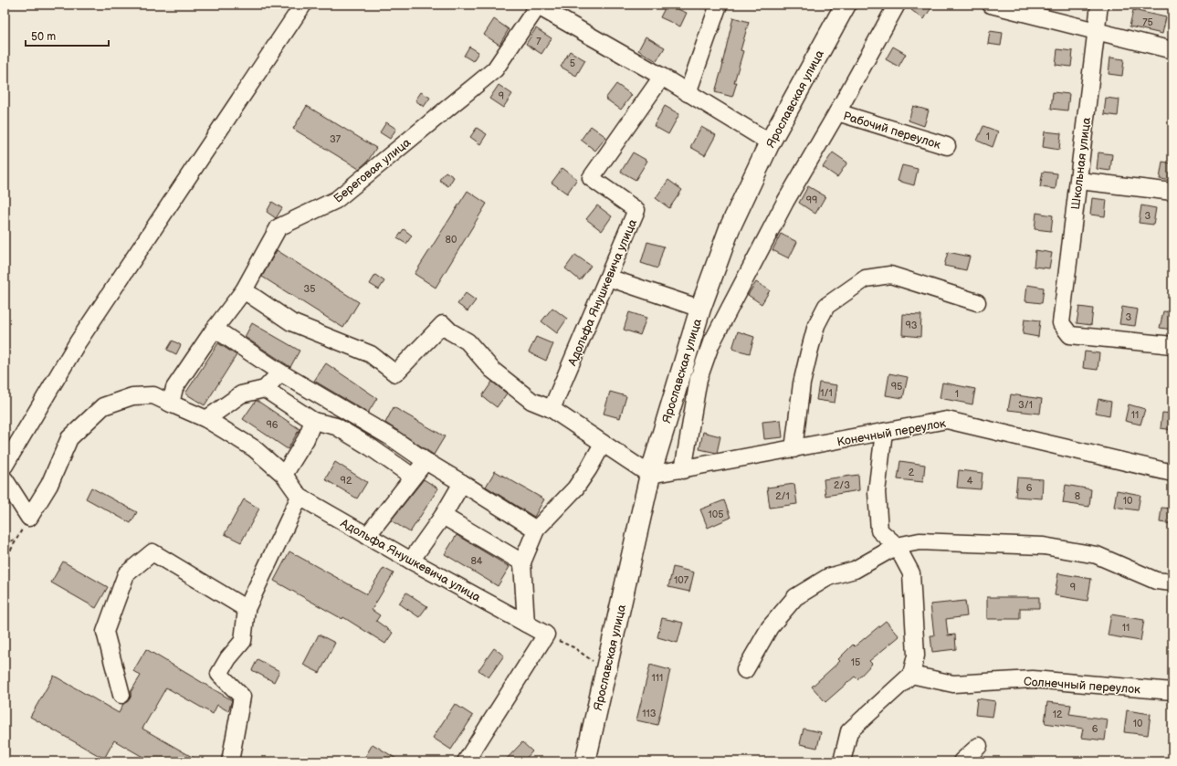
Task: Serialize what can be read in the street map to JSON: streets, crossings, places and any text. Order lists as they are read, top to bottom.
{
  "streets": {
    "main road": ["Ярославская улица"],
    "street": [
      "Рабочий переулок",
      "Школьная улица",
      "Береговая улица",
      "Адольфа Янушкевича улица",
      "Конечный переулок",
      "Солнечный переулок"
    ]
  },
  "crossings": [
    ["Ярославская улица", "Конечный переулок"],
    ["Береговая улица", "Адольфа Янушкевича улица"]
  ],
  "house_numbers": [
    "75",
    "7",
    "5",
    "9",
    "1",
    "37",
    "99",
    "3",
    "80",
    "35",
    "3",
    "93",
    "95",
    "1/1",
    "1",
    "3/1",
    "11",
    "96",
    "2",
    "92",
    "4",
    "2/3",
    "6",
    "2/1",
    "8",
    "10",
    "105",
    "84",
    "107",
    "9",
    "11",
    "15",
    "111",
    "113",
    "12",
    "10",
    "6"
  ],
  "scale_bar": "50 m"
}
